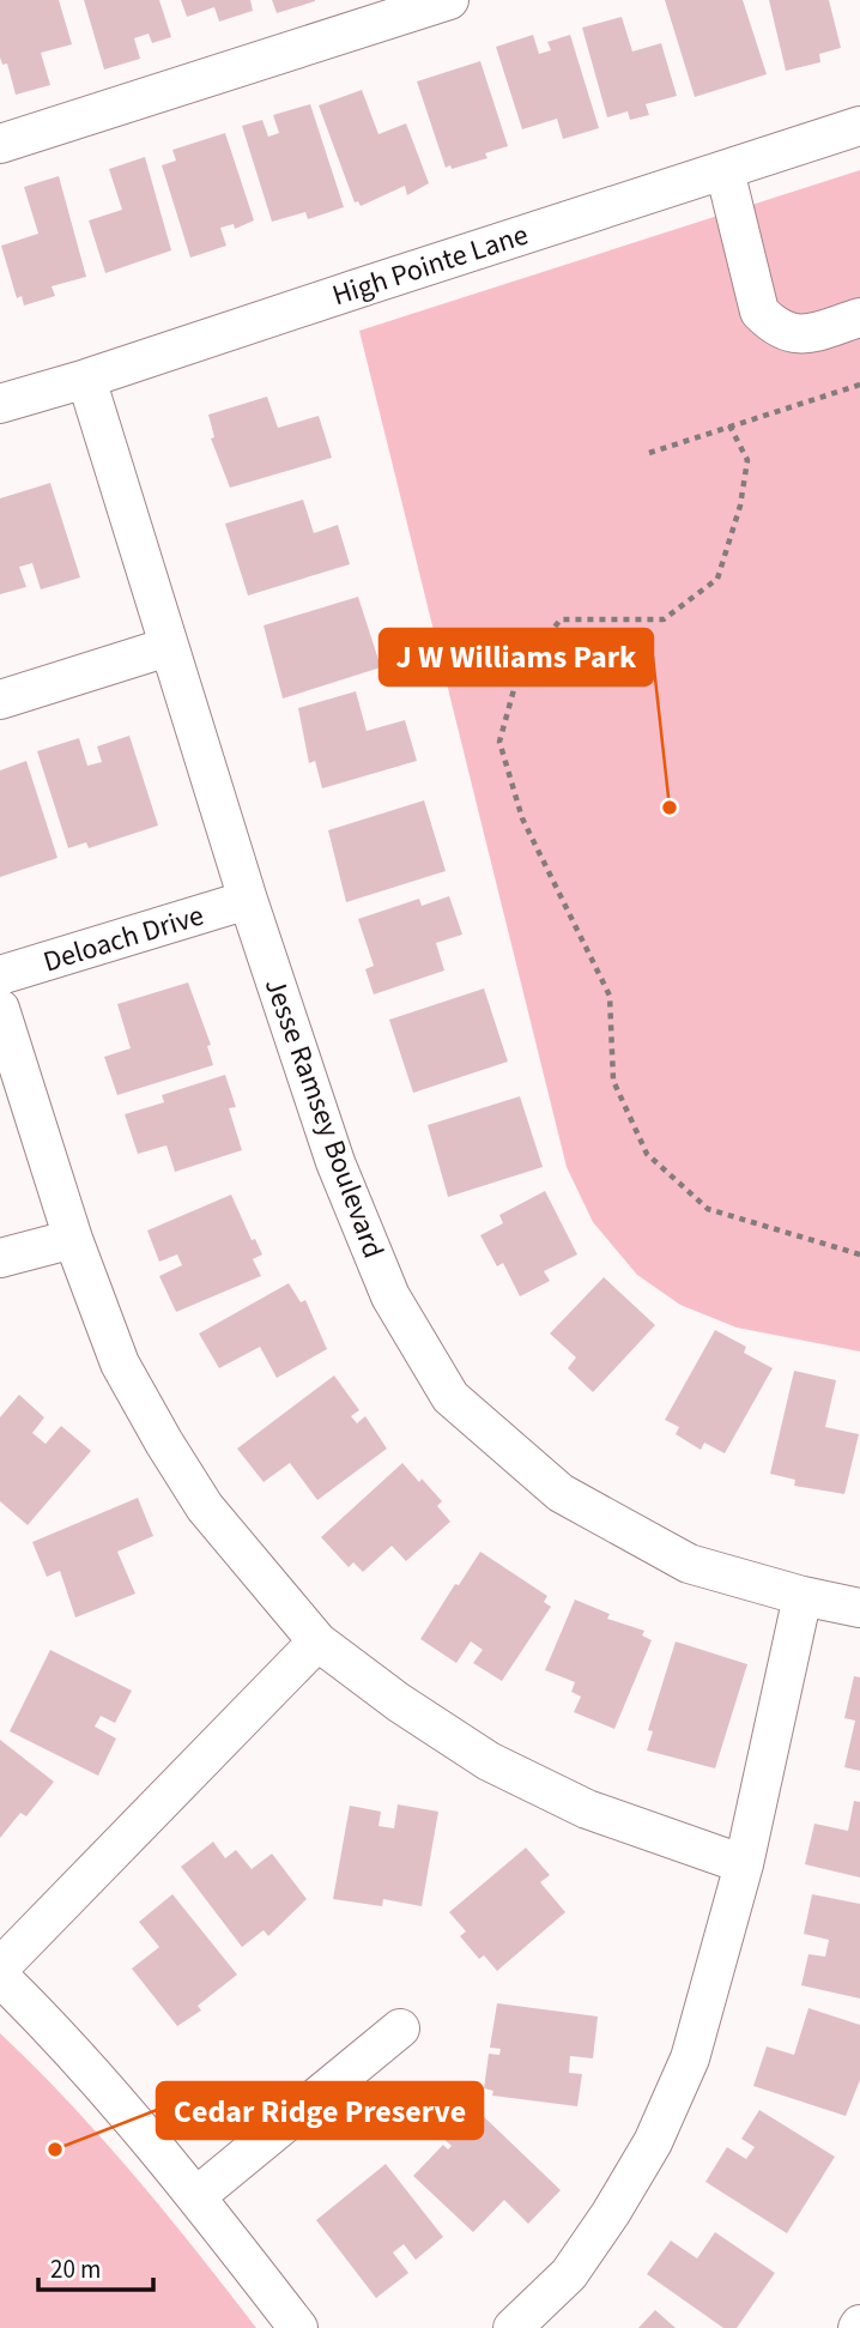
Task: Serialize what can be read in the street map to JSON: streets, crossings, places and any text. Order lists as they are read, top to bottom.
{
  "streets": {
    "street": ["High Pointe Lane", "Deloach Drive", "Jesse Ramsey Boulevard"]
  },
  "crossings": [
    ["High Pointe Lane", "Jesse Ramsey Boulevard"],
    ["Deloach Drive", "Jesse Ramsey Boulevard"]
  ],
  "places": ["J W Williams Park", "Cedar Ridge Preserve"],
  "scale_bar": "20 m"
}
